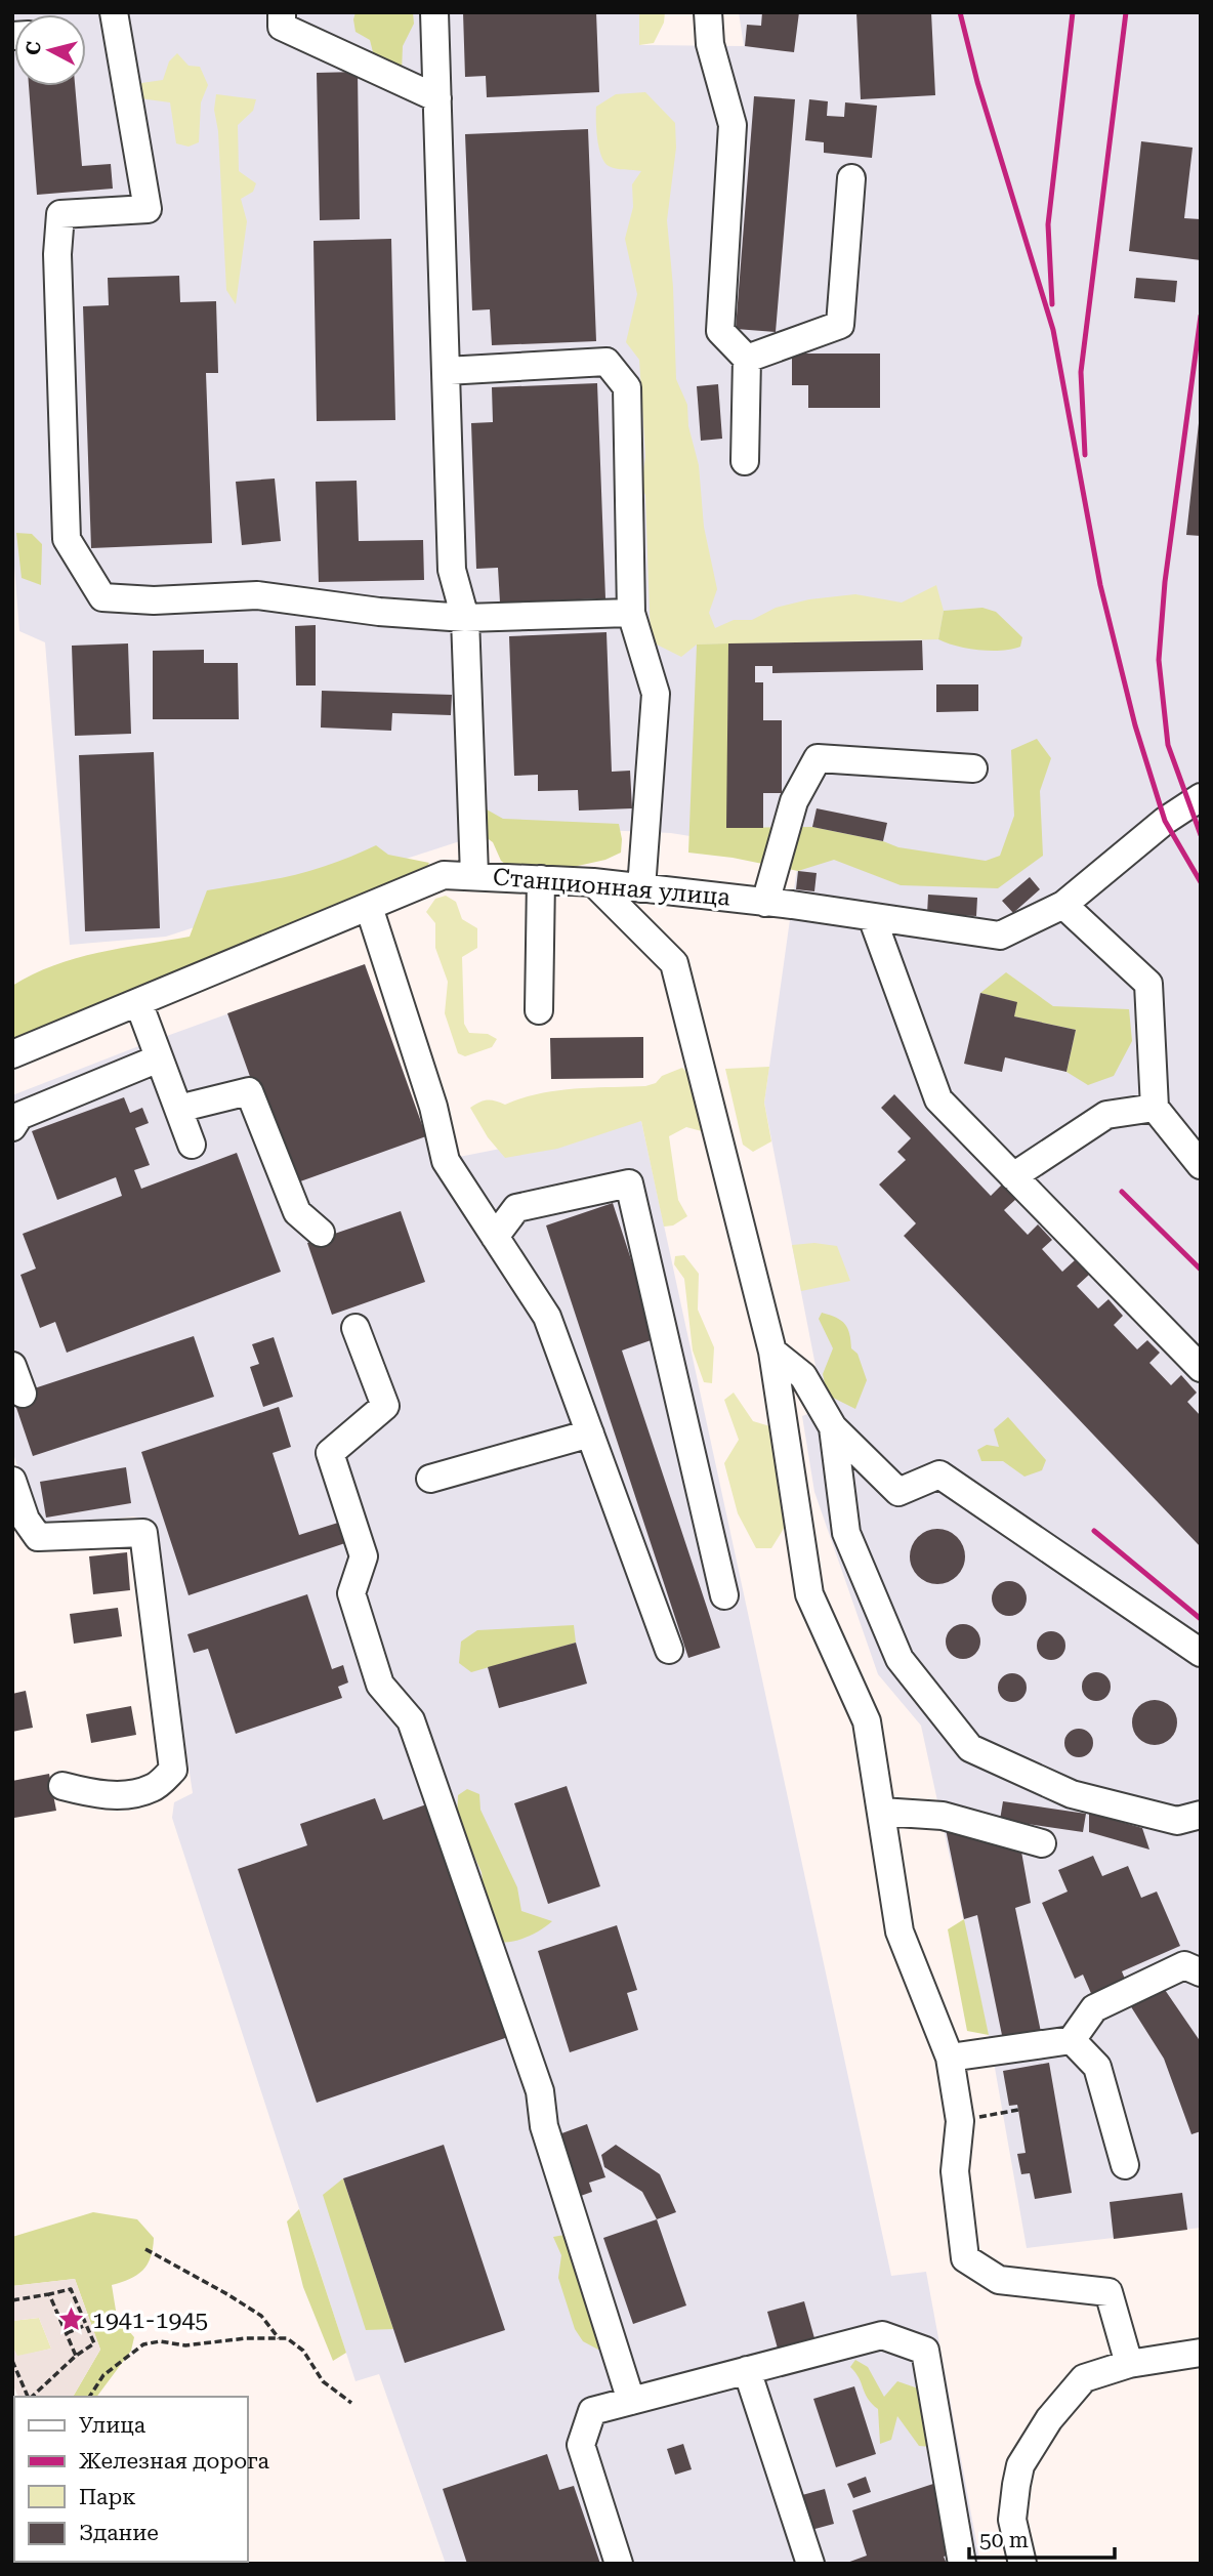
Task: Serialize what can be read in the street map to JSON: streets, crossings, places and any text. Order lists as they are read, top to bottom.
{
  "streets": {
    "street": ["Станционная улица"]
  },
  "places": {
    "place": ["1941-1945"]
  },
  "legend": [
    "Улица",
    "Железная дорога",
    "Парк",
    "Здание"
  ],
  "scale_bar": "50 m",
  "north": "left"
}
